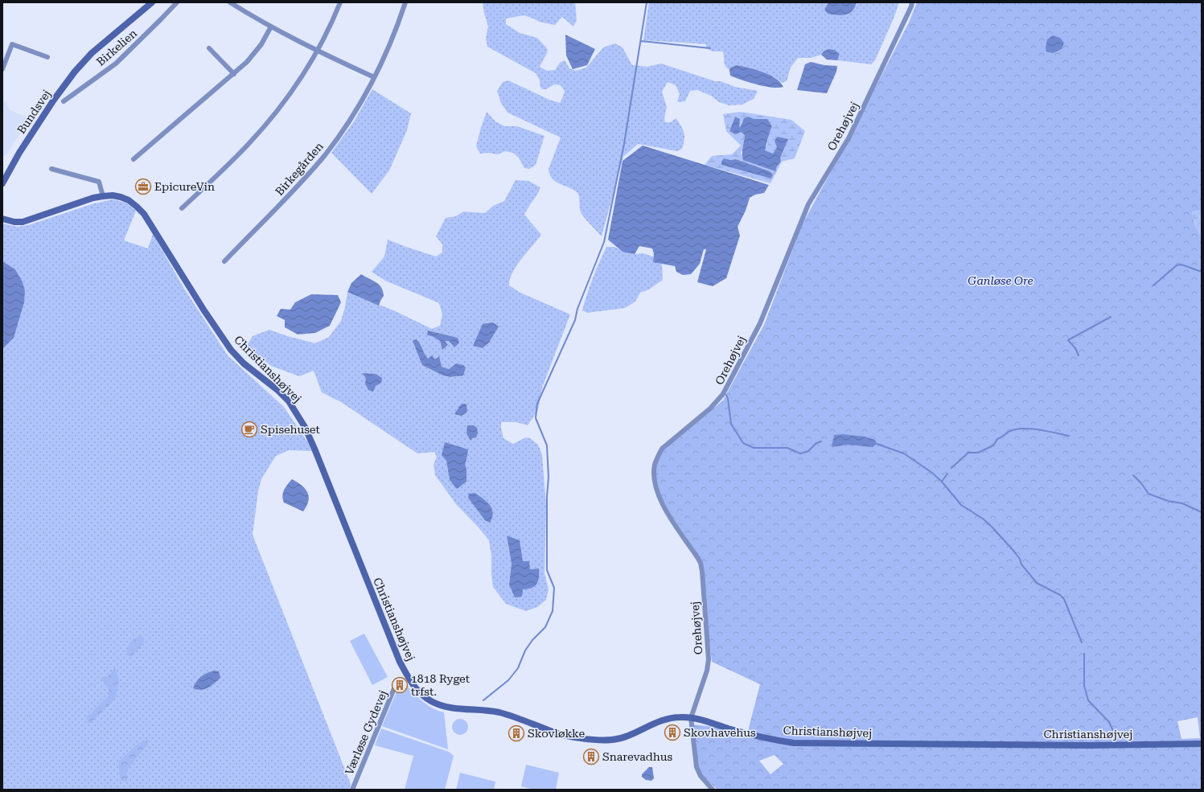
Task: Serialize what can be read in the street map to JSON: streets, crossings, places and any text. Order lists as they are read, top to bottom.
{
  "streets": {
    "street": [
      "Birkelien",
      "Bundsvej",
      "Orehøjvej",
      "Birkegården",
      "Christianshøjvej",
      "Værløse Gydevej"
    ]
  },
  "crossings": [
    ["Orehøjvej", "Christianshøjvej"]
  ],
  "parks": ["Ganløse Ore"],
  "places": {
    "office": ["EpicureVin"],
    "cafe": ["Spisehuset"],
    "building": [
      "1818 Ryget trfst.",
      "Skovhavehus",
      "Skovløkke",
      "Snarevadhus"
    ]
  }
}
